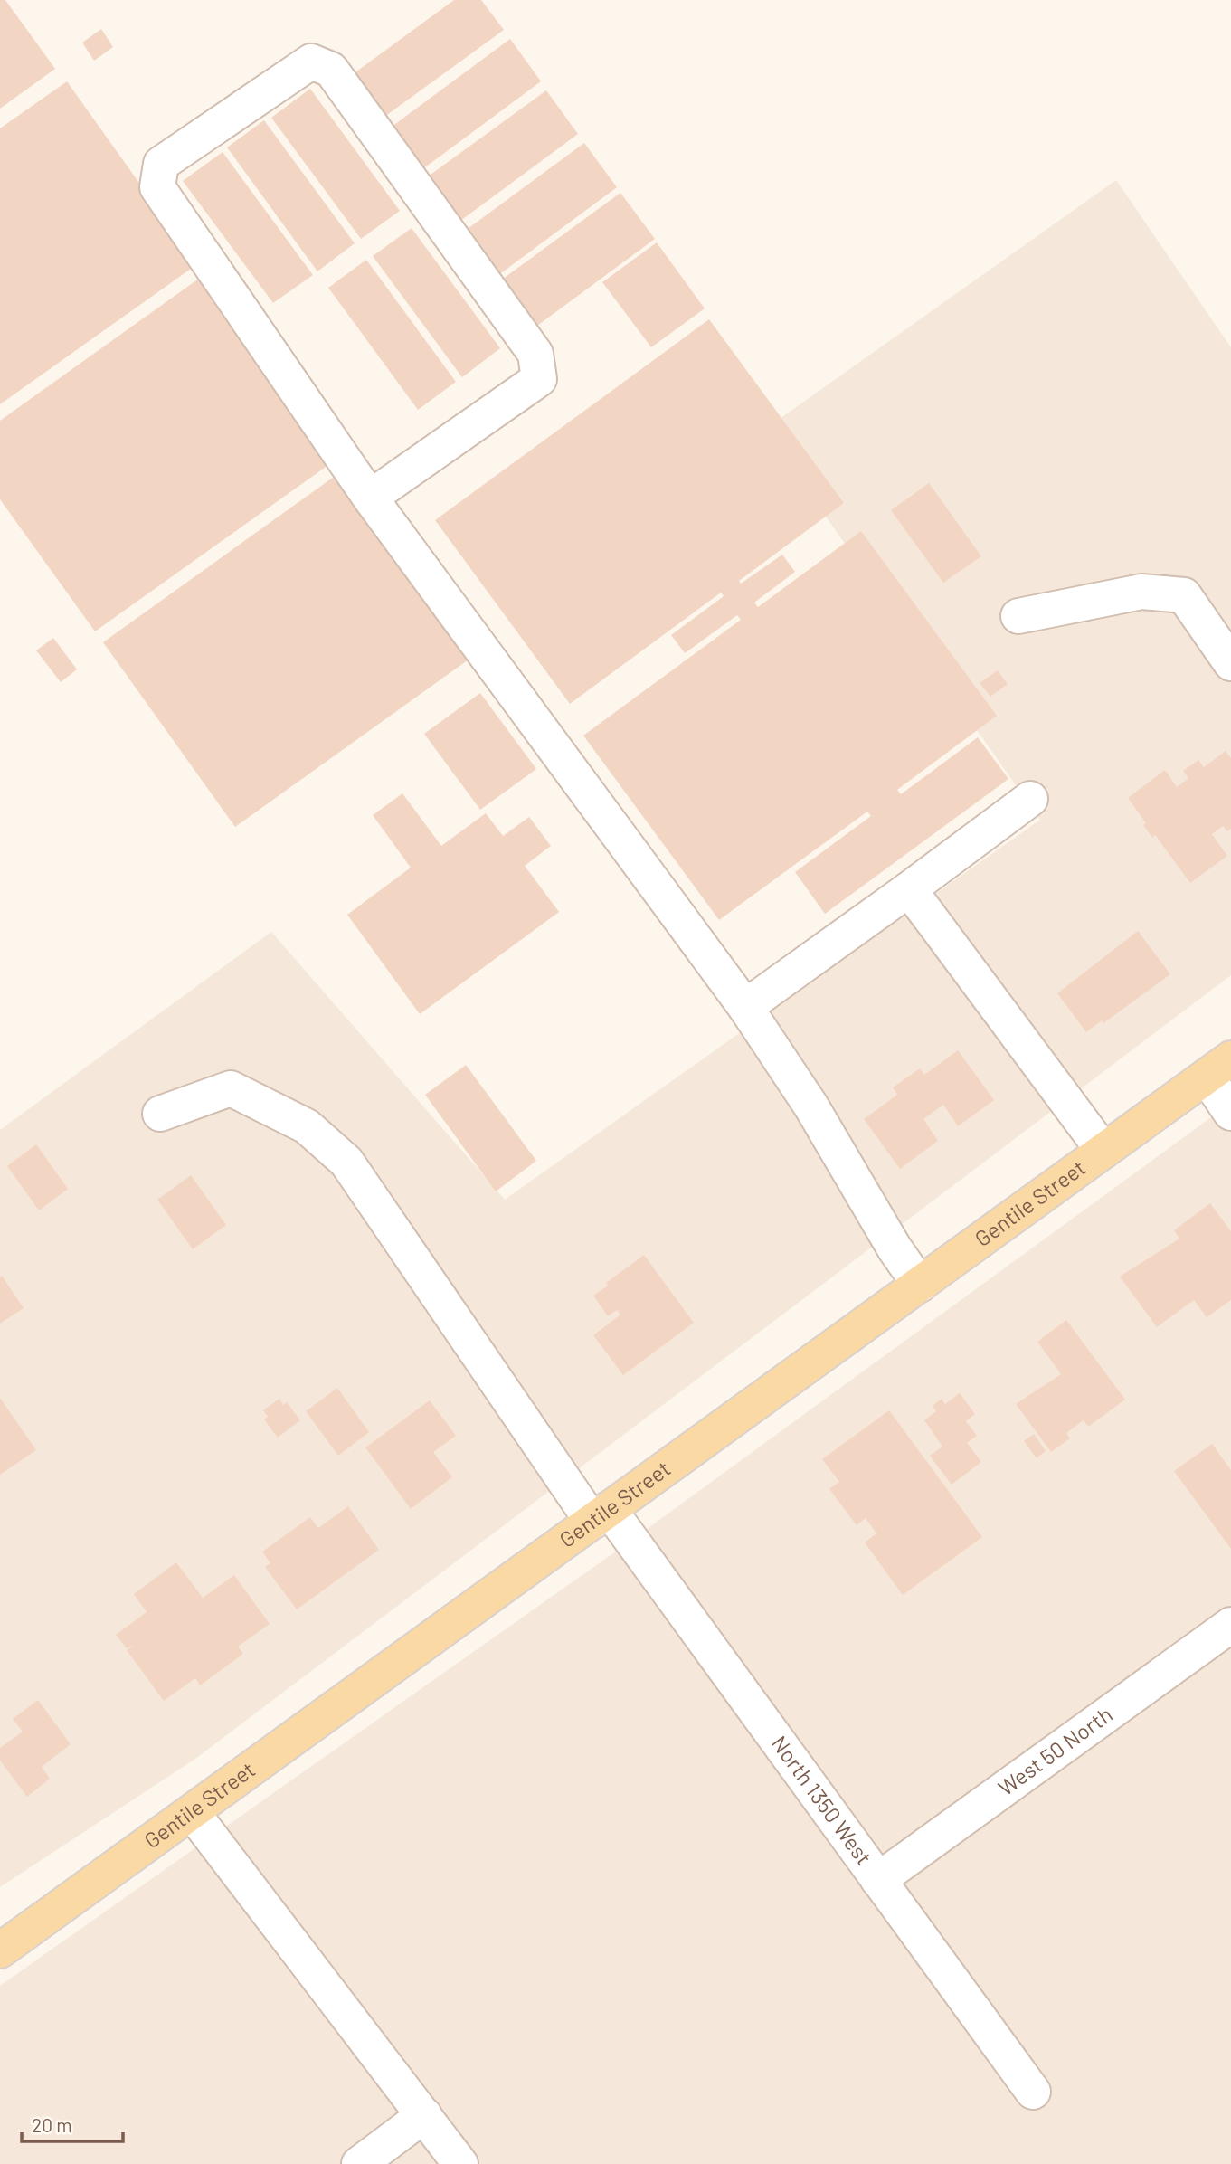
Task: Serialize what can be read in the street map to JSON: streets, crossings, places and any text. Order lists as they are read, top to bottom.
{
  "streets": {
    "main road": ["Gentile Street"],
    "street": ["West 50 North", "North 1350 West"]
  },
  "crossings": [
    ["Gentile Street", "North 1350 West"],
    ["West 50 North", "North 1350 West"]
  ],
  "scale_bar": "20 m"
}
